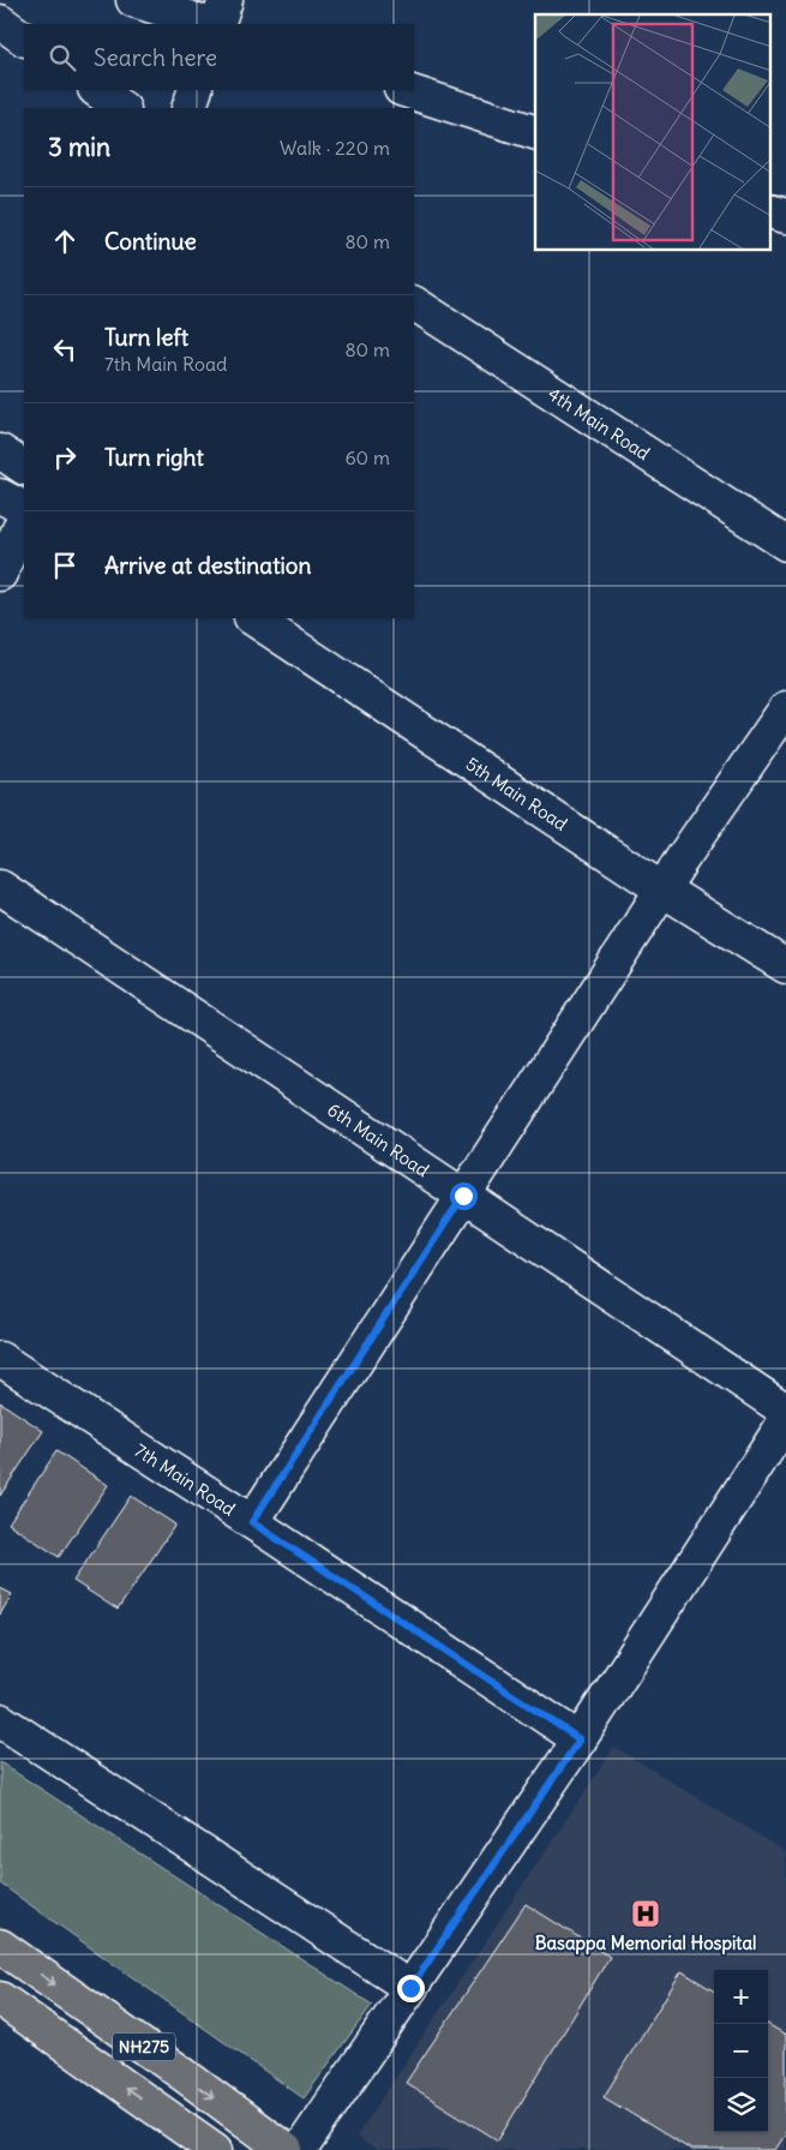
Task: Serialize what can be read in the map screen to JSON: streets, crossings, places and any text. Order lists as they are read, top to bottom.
{
  "streets": {
    "main road": ["NH275"],
    "street": [
      "4th Main Road",
      "5th Main Road",
      "6th Main Road",
      "7th Main Road"
    ]
  },
  "places": {
    "hospital": ["Basappa Memorial Hospital"]
  },
  "page": {
    "search": "Search here",
    "heading": ["3 min", "Walk · 220 m"],
    "list": [
      ["Continue", "80 m"],
      ["Turn left", "7th Main Road", "80 m"],
      ["Turn right", "60 m"],
      "Arrive at destination"
    ],
    "map_buttons": ["+", "−"]
  }
}
